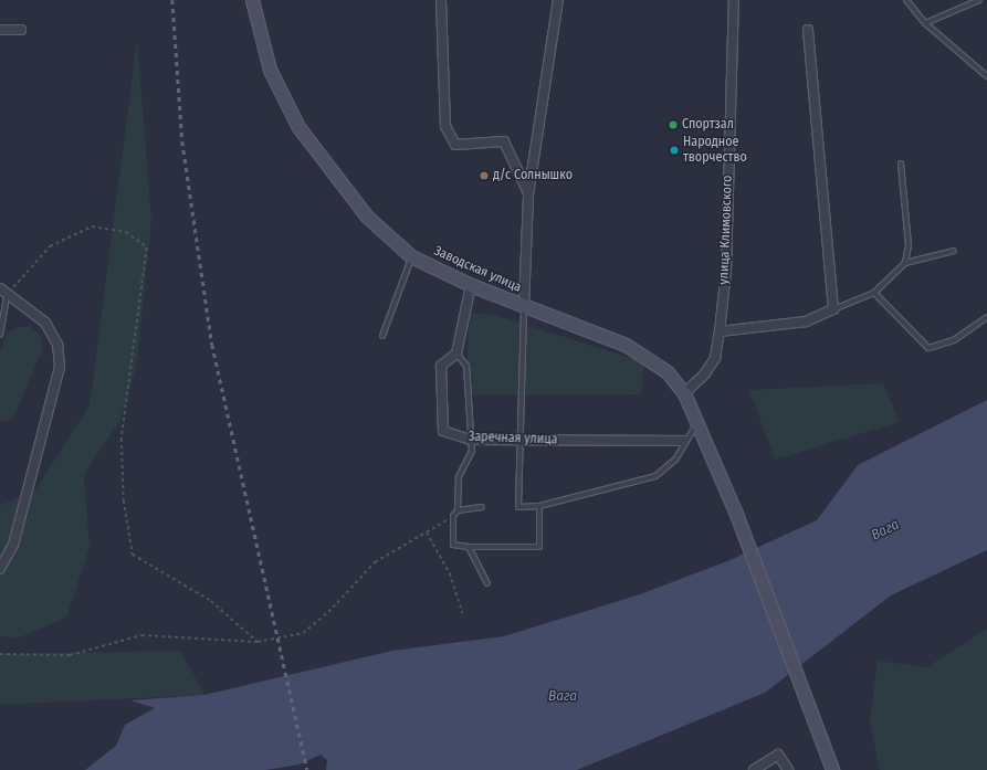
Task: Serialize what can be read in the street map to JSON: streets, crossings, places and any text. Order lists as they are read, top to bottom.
{
  "streets": {
    "main road": ["Заводская улица"],
    "street": ["улица Климовского", "Заречная улица"]
  },
  "crossings": [
    ["улица Климовского", "Заводская улица"]
  ],
  "water": ["Вага"],
  "places": ["Спортзал", "Народное творчество", "д/с Солнышко"]
}
